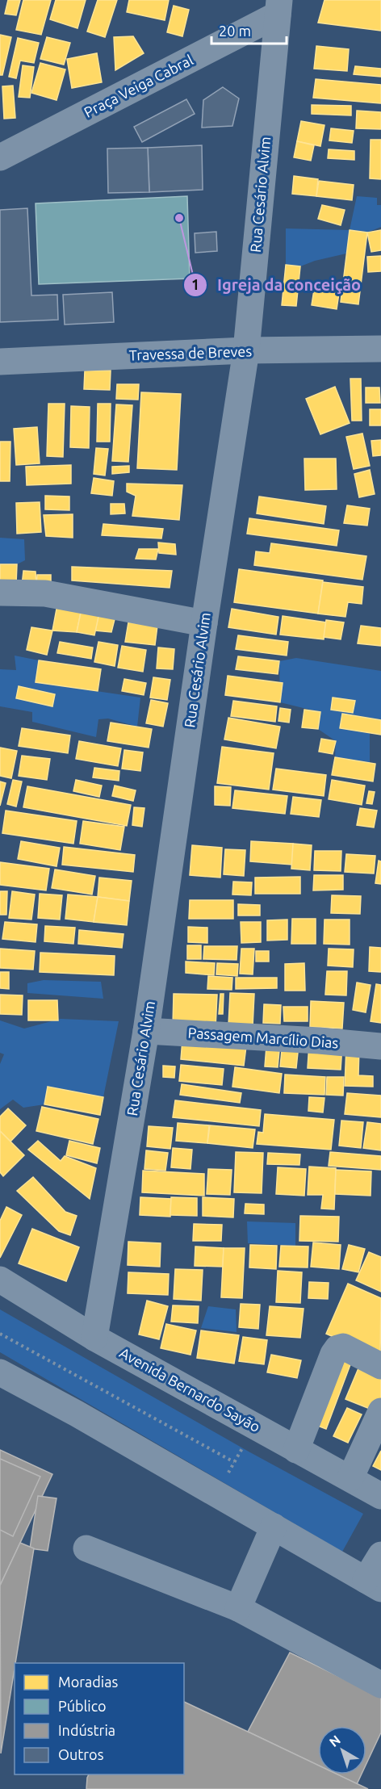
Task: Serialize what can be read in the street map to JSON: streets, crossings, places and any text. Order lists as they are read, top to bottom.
{
  "streets": {
    "street": [
      "Praça Veiga Cabral",
      "Rua Cesário Alvim",
      "Travessa de Breves",
      "Passagem Marcílio Dias",
      "Avenida Bernardo Sayão"
    ]
  },
  "crossings": [
    ["Praça Veiga Cabral", "Rua Cesário Alvim"],
    ["Rua Cesário Alvim", "Travessa de Breves"],
    ["Rua Cesário Alvim", "Passagem Marcílio Dias"],
    ["Rua Cesário Alvim", "Avenida Bernardo Sayão"]
  ],
  "places": ["Igreja da conceição"],
  "legend": [
    "Moradias",
    "Público",
    "Indústria",
    "Outros"
  ],
  "scale_bar": "20 m",
  "north": "top left"
}
